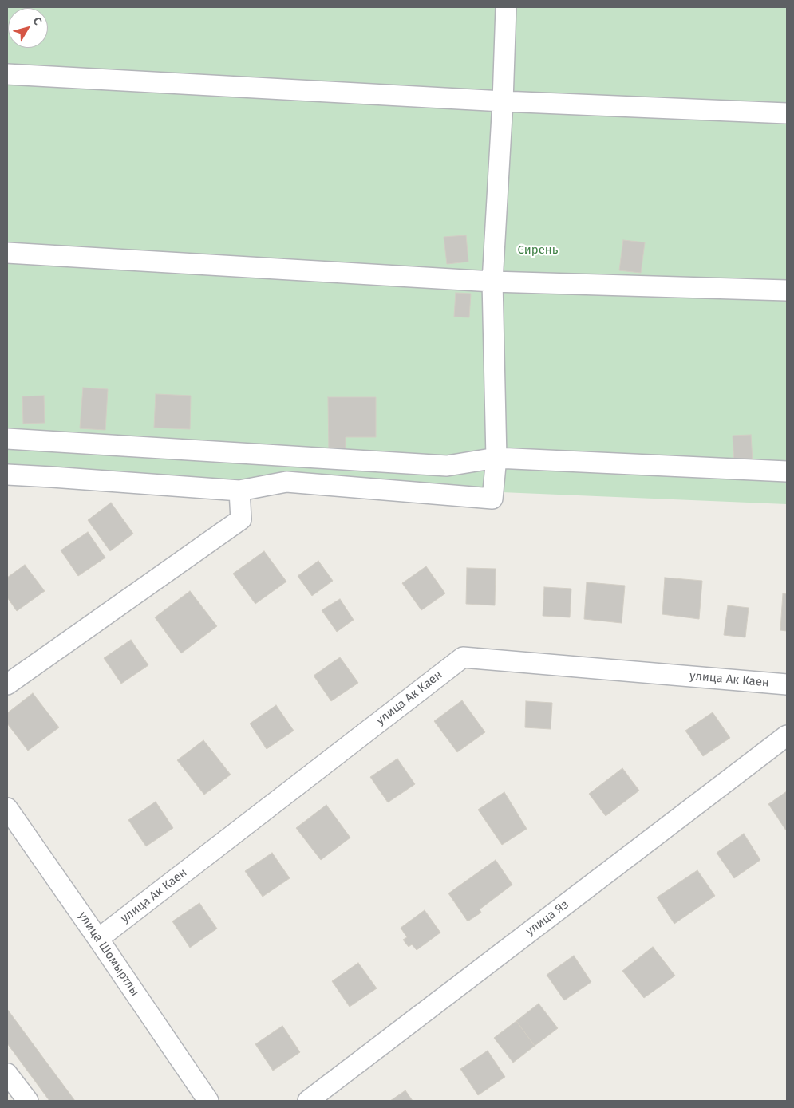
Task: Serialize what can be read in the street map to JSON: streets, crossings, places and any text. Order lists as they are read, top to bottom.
{
  "streets": {
    "street": ["улица Ак Каен", "улица Яз", "улица Шомыртлы"]
  },
  "crossings": [
    ["улица Ак Каен", "улица Шомыртлы"]
  ],
  "parks": ["Сирень"],
  "north": "top right"
}
